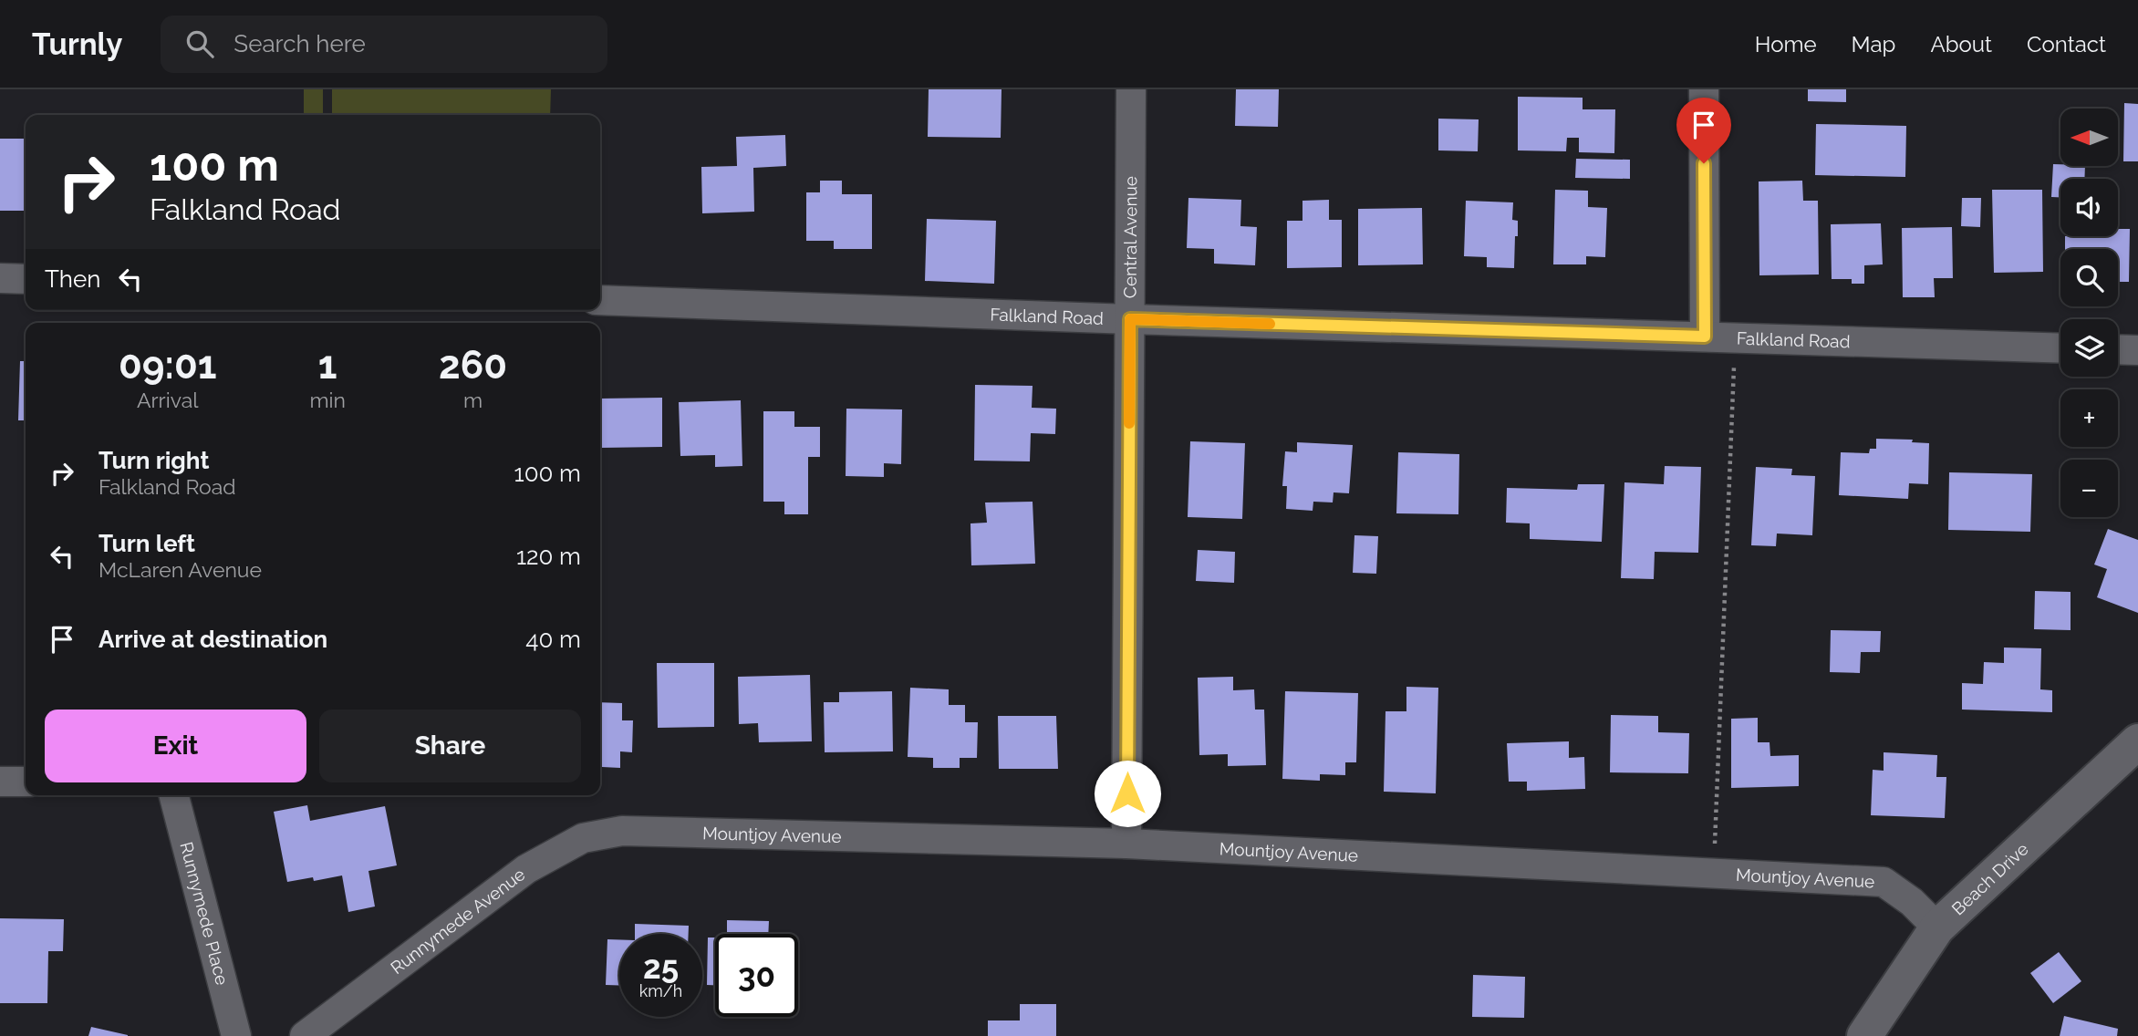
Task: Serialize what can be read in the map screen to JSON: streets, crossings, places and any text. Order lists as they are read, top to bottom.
{
  "streets": {
    "street": [
      "Central Avenue",
      "Falkland Road",
      "Mountjoy Avenue",
      "Beach Drive",
      "Runnymede Place",
      "Runnymede Avenue"
    ]
  },
  "crossings": [
    ["Central Avenue", "Falkland Road"],
    ["Central Avenue", "Mountjoy Avenue"],
    ["Mountjoy Avenue", "Beach Drive"],
    ["Mountjoy Avenue", "Runnymede Avenue"]
  ],
  "north": "left",
  "page": {
    "header": "Turnly",
    "search": "Search here",
    "nav": [
      "Home",
      "Map",
      "About",
      "Contact"
    ],
    "map_buttons": ["+", "−"],
    "turn": ["100 m", "Falkland Road"],
    "then": "Then",
    "eta": [
      "09:01",
      "Arrival",
      "1",
      "min",
      "260",
      "m"
    ],
    "list": [
      {
        "name": "Turn right",
        "note": "Falkland Road",
        "value": "100 m"
      },
      {
        "name": "Turn left",
        "note": "McLaren Avenue",
        "value": "120 m"
      },
      {
        "name": "Arrive at destination",
        "value": "40 m"
      }
    ],
    "buttons": ["Exit", "Share"],
    "speed": "25 km/h",
    "limit": "30"
  }
}
